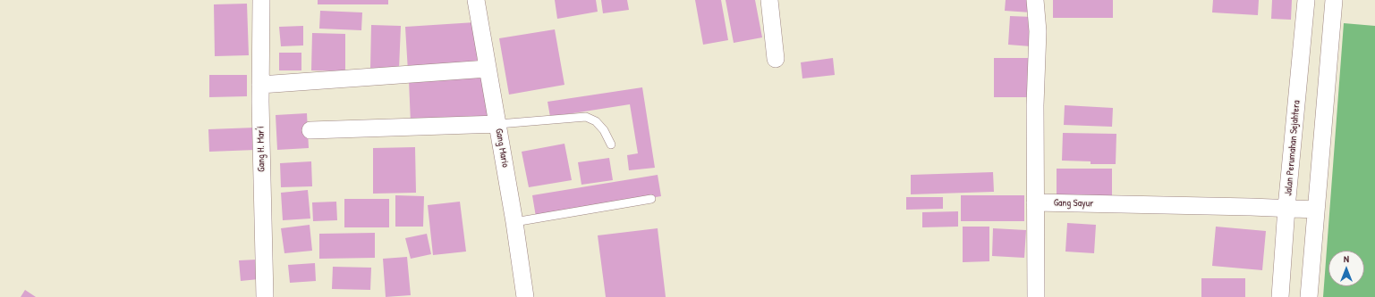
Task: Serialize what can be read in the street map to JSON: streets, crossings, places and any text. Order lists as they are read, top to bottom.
{
  "streets": {
    "street": [
      "Gang Mario",
      "Jalan Perumahan Sejahtera",
      "Gang H. Mar'i",
      "Gang Sayur"
    ]
  },
  "crossings": [
    ["Jalan Perumahan Sejahtera", "Gang Sayur"]
  ],
  "north": "top"
}
